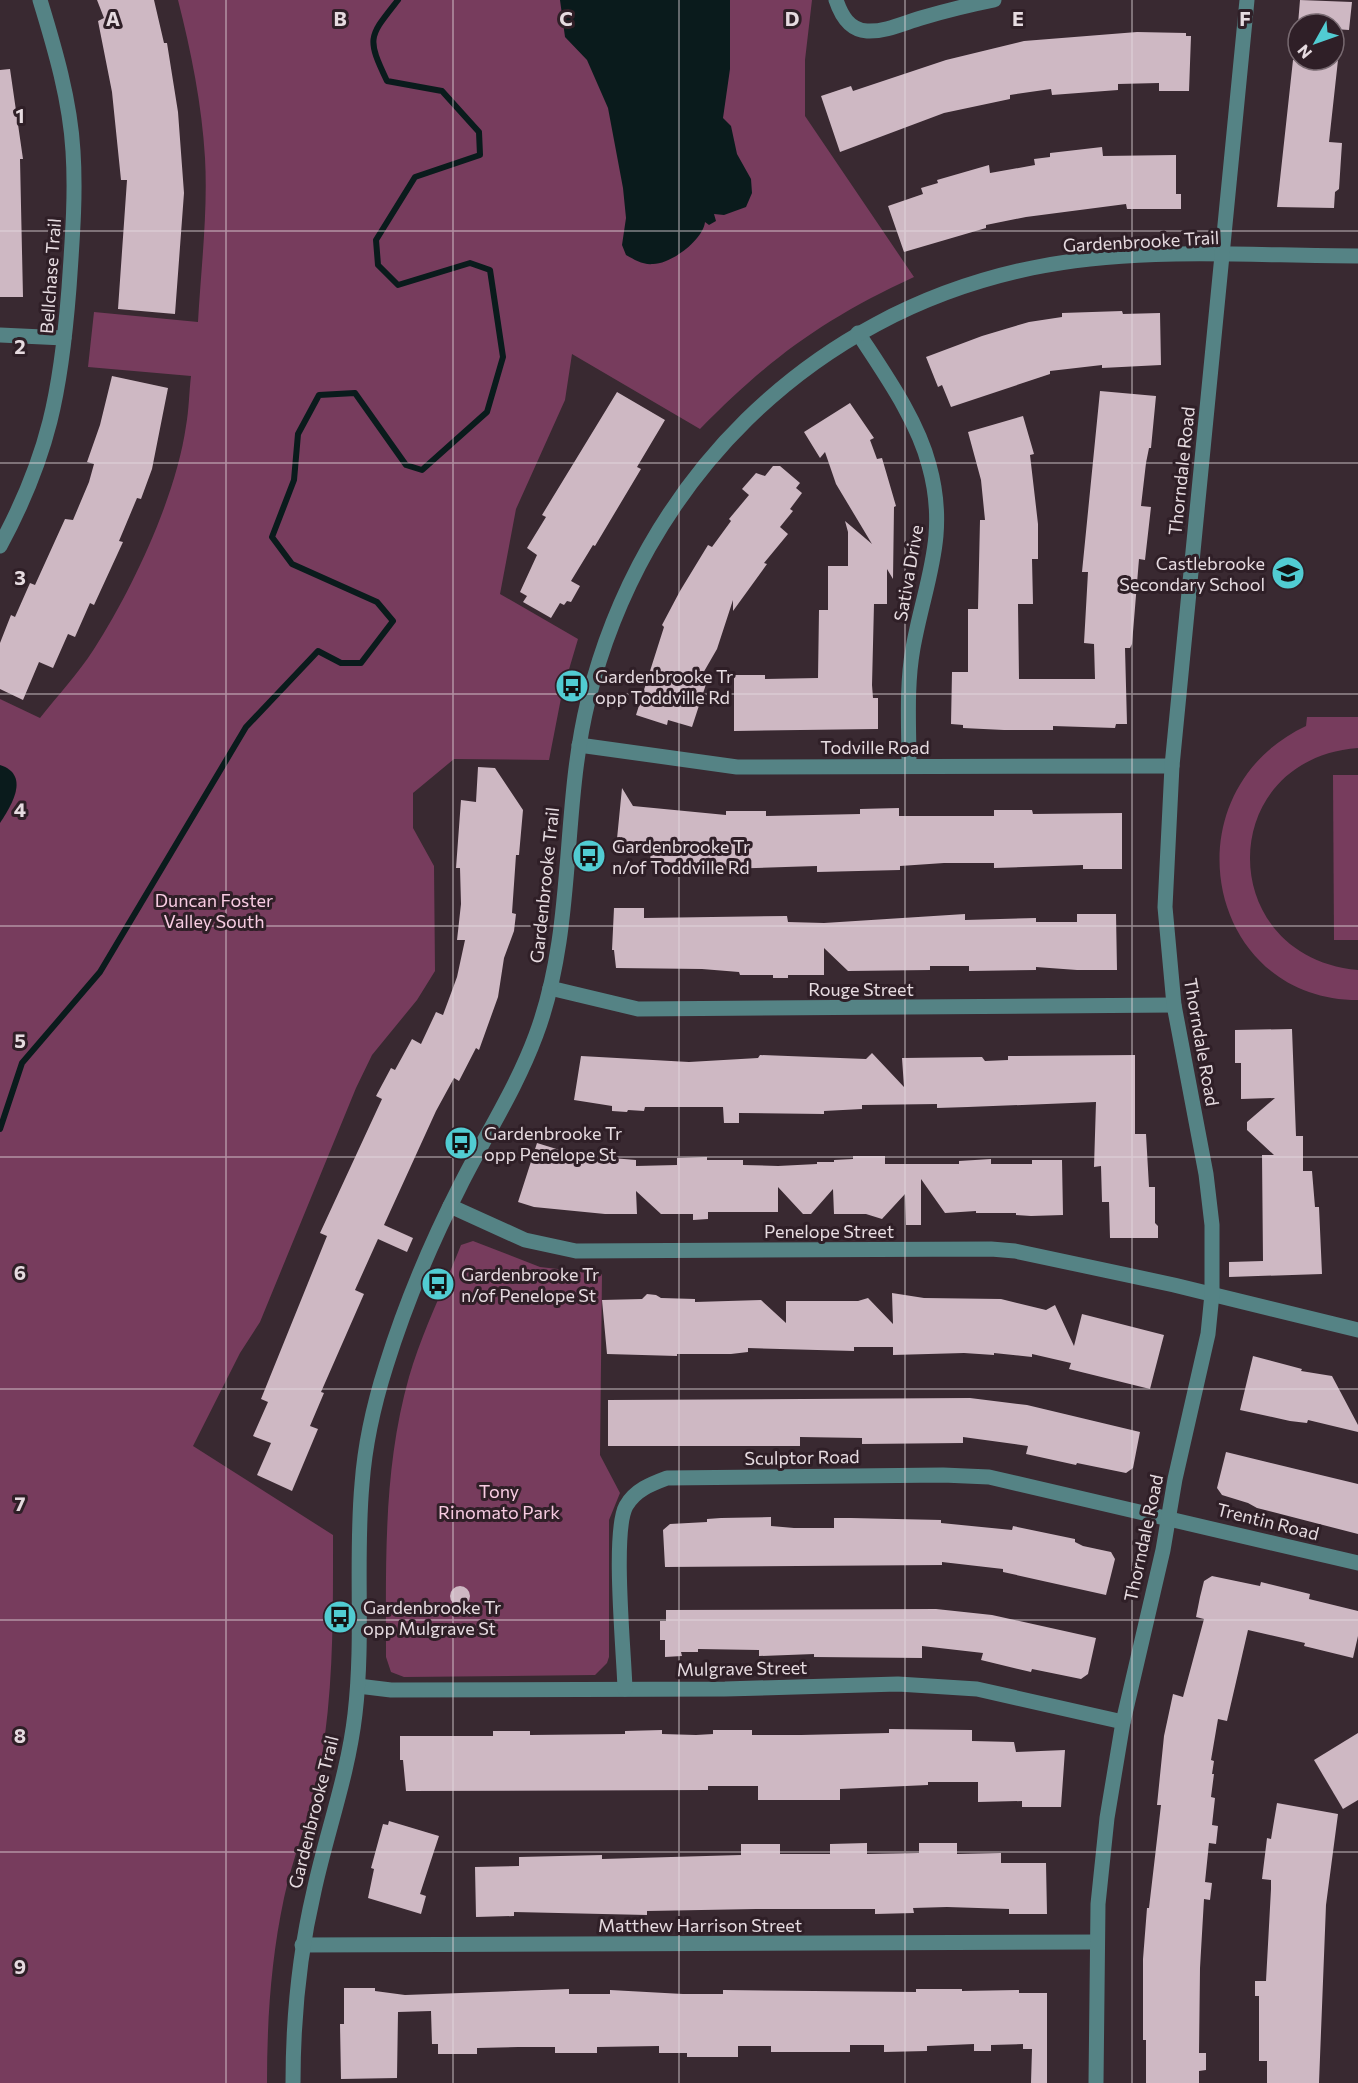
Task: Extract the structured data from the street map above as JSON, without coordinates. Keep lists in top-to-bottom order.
{
  "streets": {
    "street": [
      "Gardenbrooke Trail",
      "Bellchase Trail",
      "Thorndale Road",
      "Sativa Drive",
      "Todville Road",
      "Rouge Street",
      "Penelope Street",
      "Sculptor Road",
      "Trentin Road",
      "Mulgrave Street",
      "Matthew Harrison Street"
    ]
  },
  "crossings": [
    ["Gardenbrooke Trail", "Thorndale Road"],
    ["Gardenbrooke Trail", "Sativa Drive"],
    ["Gardenbrooke Trail", "Todville Road"],
    ["Gardenbrooke Trail", "Rouge Street"],
    ["Gardenbrooke Trail", "Penelope Street"],
    ["Gardenbrooke Trail", "Mulgrave Street"],
    ["Gardenbrooke Trail", "Matthew Harrison Street"],
    ["Thorndale Road", "Todville Road"],
    ["Thorndale Road", "Rouge Street"],
    ["Thorndale Road", "Penelope Street"],
    ["Thorndale Road", "Sculptor Road"],
    ["Thorndale Road", "Trentin Road"],
    ["Thorndale Road", "Mulgrave Street"],
    ["Thorndale Road", "Matthew Harrison Street"],
    ["Sativa Drive", "Todville Road"],
    ["Sculptor Road", "Trentin Road"],
    ["Sculptor Road", "Mulgrave Street"]
  ],
  "parks": ["Duncan Foster Valley South", "Tony Rinomato Park"],
  "places": {
    "school or university": ["Castlebrooke Secondary School"],
    "bus stop": [
      "Gardenbrooke Tr opp Toddville Rd",
      "Gardenbrooke Tr n/of Toddville Rd",
      "Gardenbrooke Tr opp Penelope St",
      "Gardenbrooke Tr n/of Penelope St",
      "Gardenbrooke Tr opp Mulgrave St"
    ]
  },
  "north": "bottom left",
  "grid": {
    "columns": [
      "A",
      "B",
      "C",
      "D",
      "E",
      "F"
    ],
    "rows": [
      "1",
      "2",
      "3",
      "4",
      "5",
      "6",
      "7",
      "8",
      "9"
    ]
  }
}
